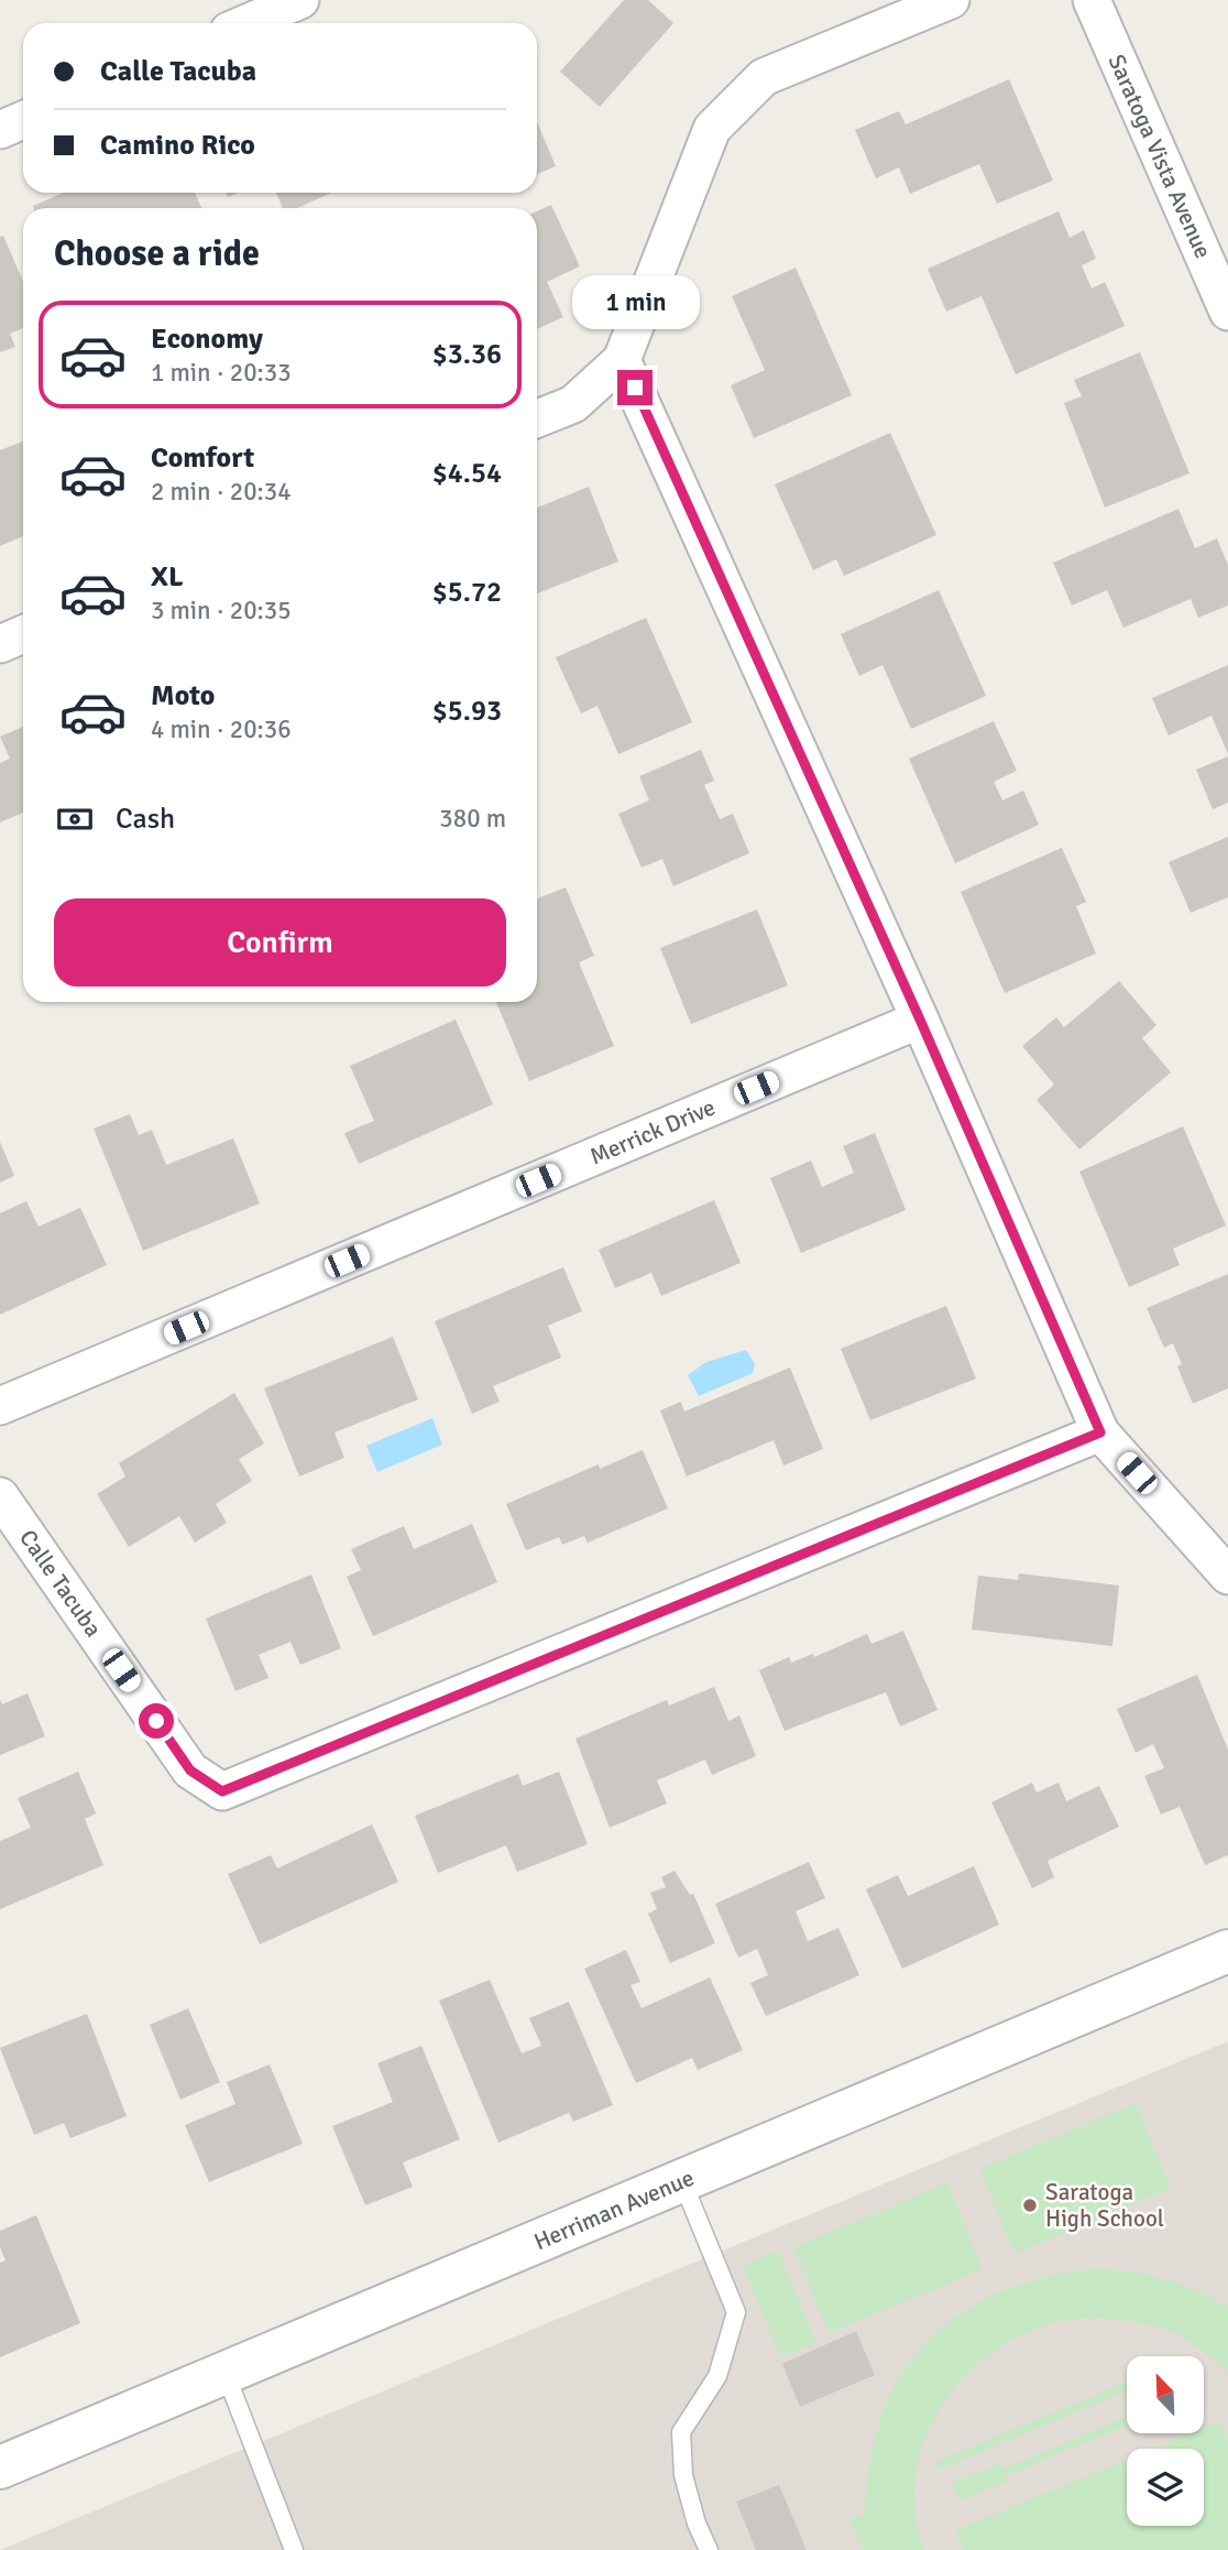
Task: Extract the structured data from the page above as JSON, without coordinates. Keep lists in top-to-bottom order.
{
  "streets": {
    "street": [
      "Saratoga Vista Avenue",
      "Merrick Drive",
      "Calle Tacuba",
      "Herriman Avenue"
    ]
  },
  "places": ["Saratoga High School"],
  "north": "top left",
  "page": {
    "banner": ["Calle Tacuba", "Camino Rico"],
    "heading": "Choose a ride",
    "bubble": "1 min",
    "list": [
      {
        "name": "Economy",
        "note": "1 min · 20:33",
        "value": "$3.36"
      },
      {
        "name": "Comfort",
        "note": "2 min · 20:34",
        "value": "$4.54"
      },
      {
        "name": "XL",
        "note": "3 min · 20:35",
        "value": "$5.72"
      },
      {
        "name": "Moto",
        "note": "4 min · 20:36",
        "value": "$5.93"
      }
    ],
    "pay": ["Cash", "380 m"],
    "buttons": "Confirm"
  }
}
